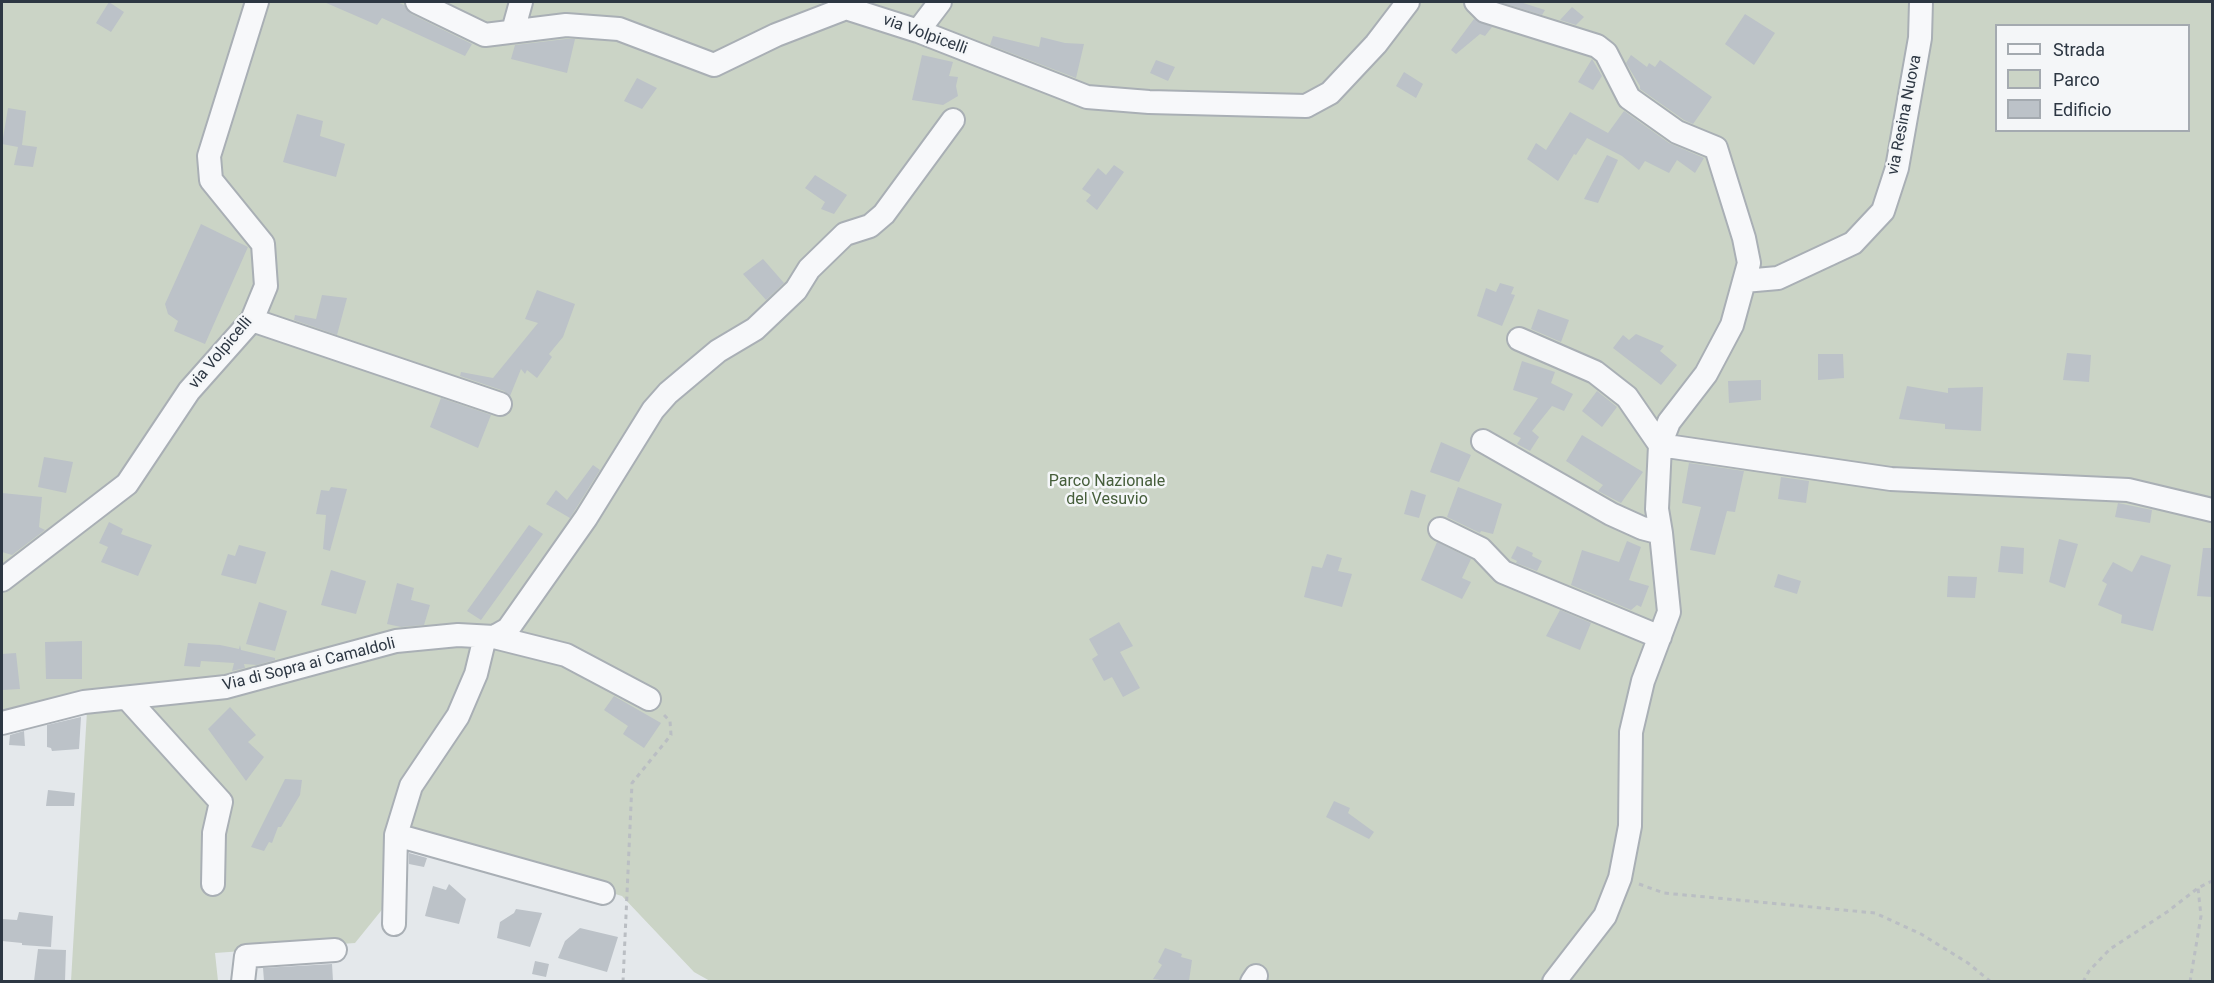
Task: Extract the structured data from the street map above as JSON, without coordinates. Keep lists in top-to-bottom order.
{
  "streets": {
    "street": ["via Volpicelli", "via Resina Nuova", "Via di Sopra ai Camaldoli"]
  },
  "parks": ["Parco Nazionale del Vesuvio"],
  "legend": ["Strada", "Parco", "Edificio"]
}
